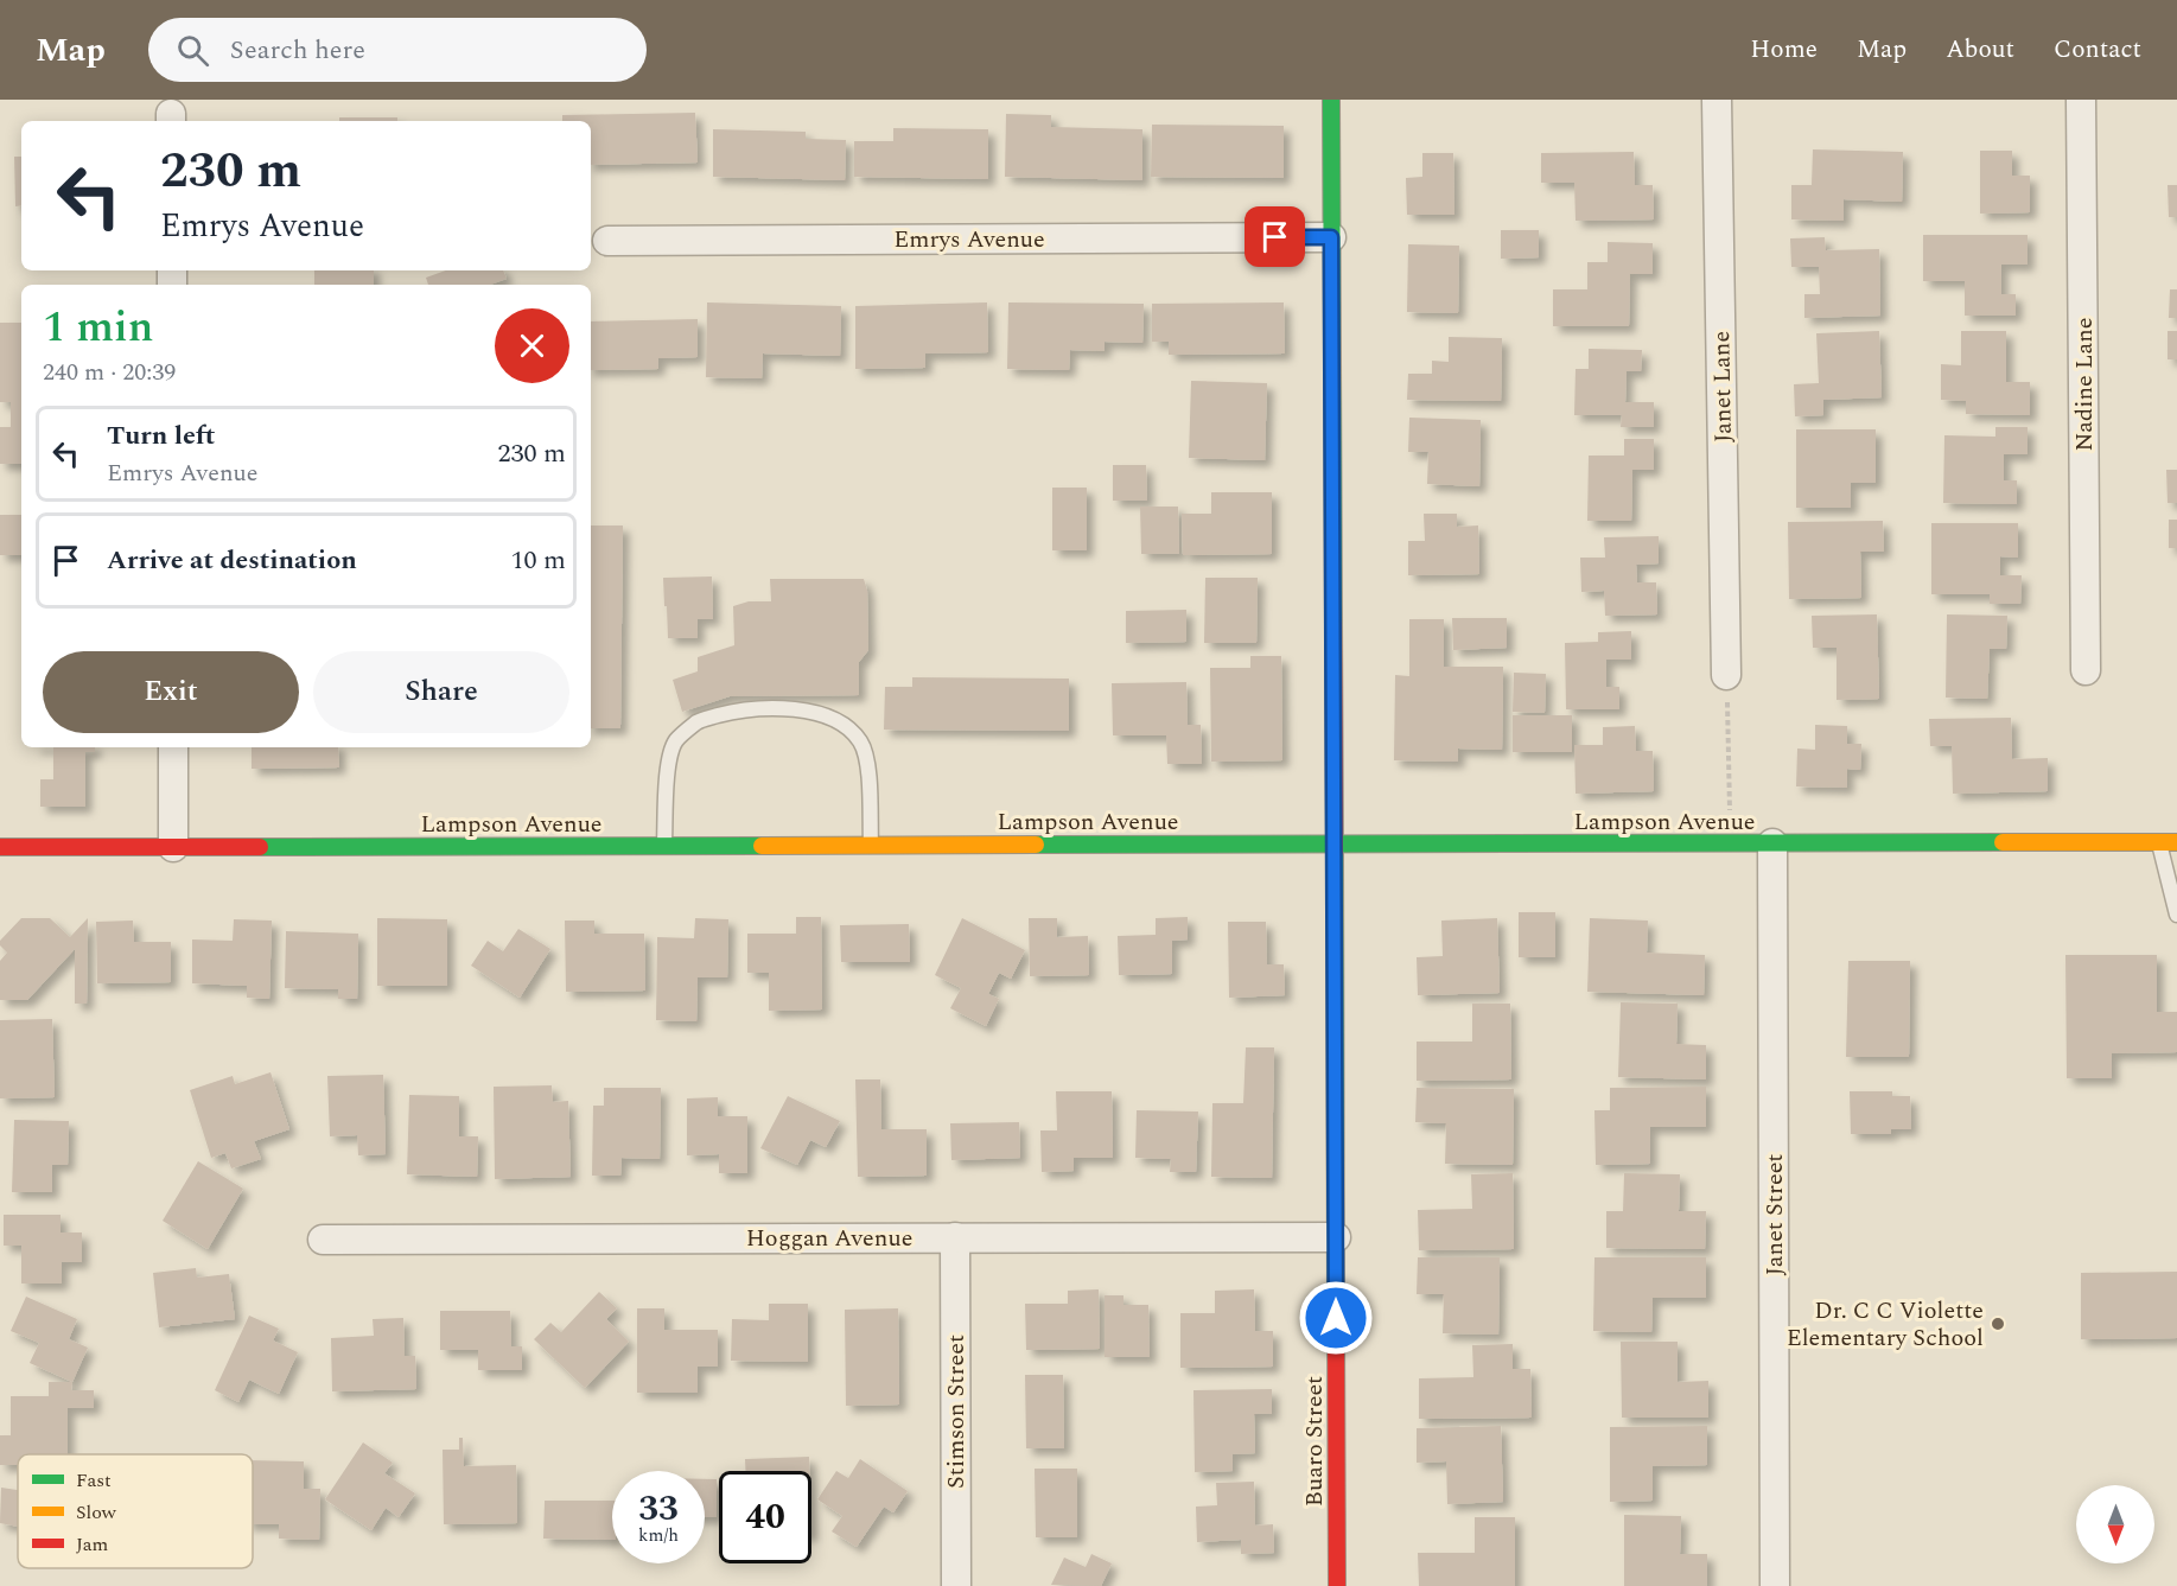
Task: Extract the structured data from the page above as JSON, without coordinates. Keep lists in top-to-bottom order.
{
  "streets": {
    "street": [
      "Emrys Avenue",
      "Nadine Lane",
      "Janet Lane",
      "Lampson Avenue",
      "Janet Street",
      "Hoggan Avenue",
      "Stimson Street",
      "Buaro Street"
    ]
  },
  "crossings": [
    ["Emrys Avenue", "Buaro Street"],
    ["Lampson Avenue", "Janet Street"],
    ["Lampson Avenue", "Buaro Street"],
    ["Hoggan Avenue", "Stimson Street"],
    ["Hoggan Avenue", "Buaro Street"]
  ],
  "places": ["Dr. C C Violette Elementary School"],
  "legend": ["Fast", "Slow", "Jam"],
  "north": "bottom",
  "page": {
    "header": "Map",
    "search": "Search here",
    "nav": [
      "Home",
      "Map",
      "About",
      "Contact"
    ],
    "turn": ["230 m", "Emrys Avenue"],
    "heading": ["1 min", "240 m · 20:39"],
    "list": [
      {
        "name": "Turn left",
        "note": "Emrys Avenue",
        "value": "230 m"
      },
      {
        "name": "Arrive at destination",
        "value": "10 m"
      }
    ],
    "buttons": ["Exit", "Share"],
    "speed": "33 km/h",
    "limit": "40"
  }
}
